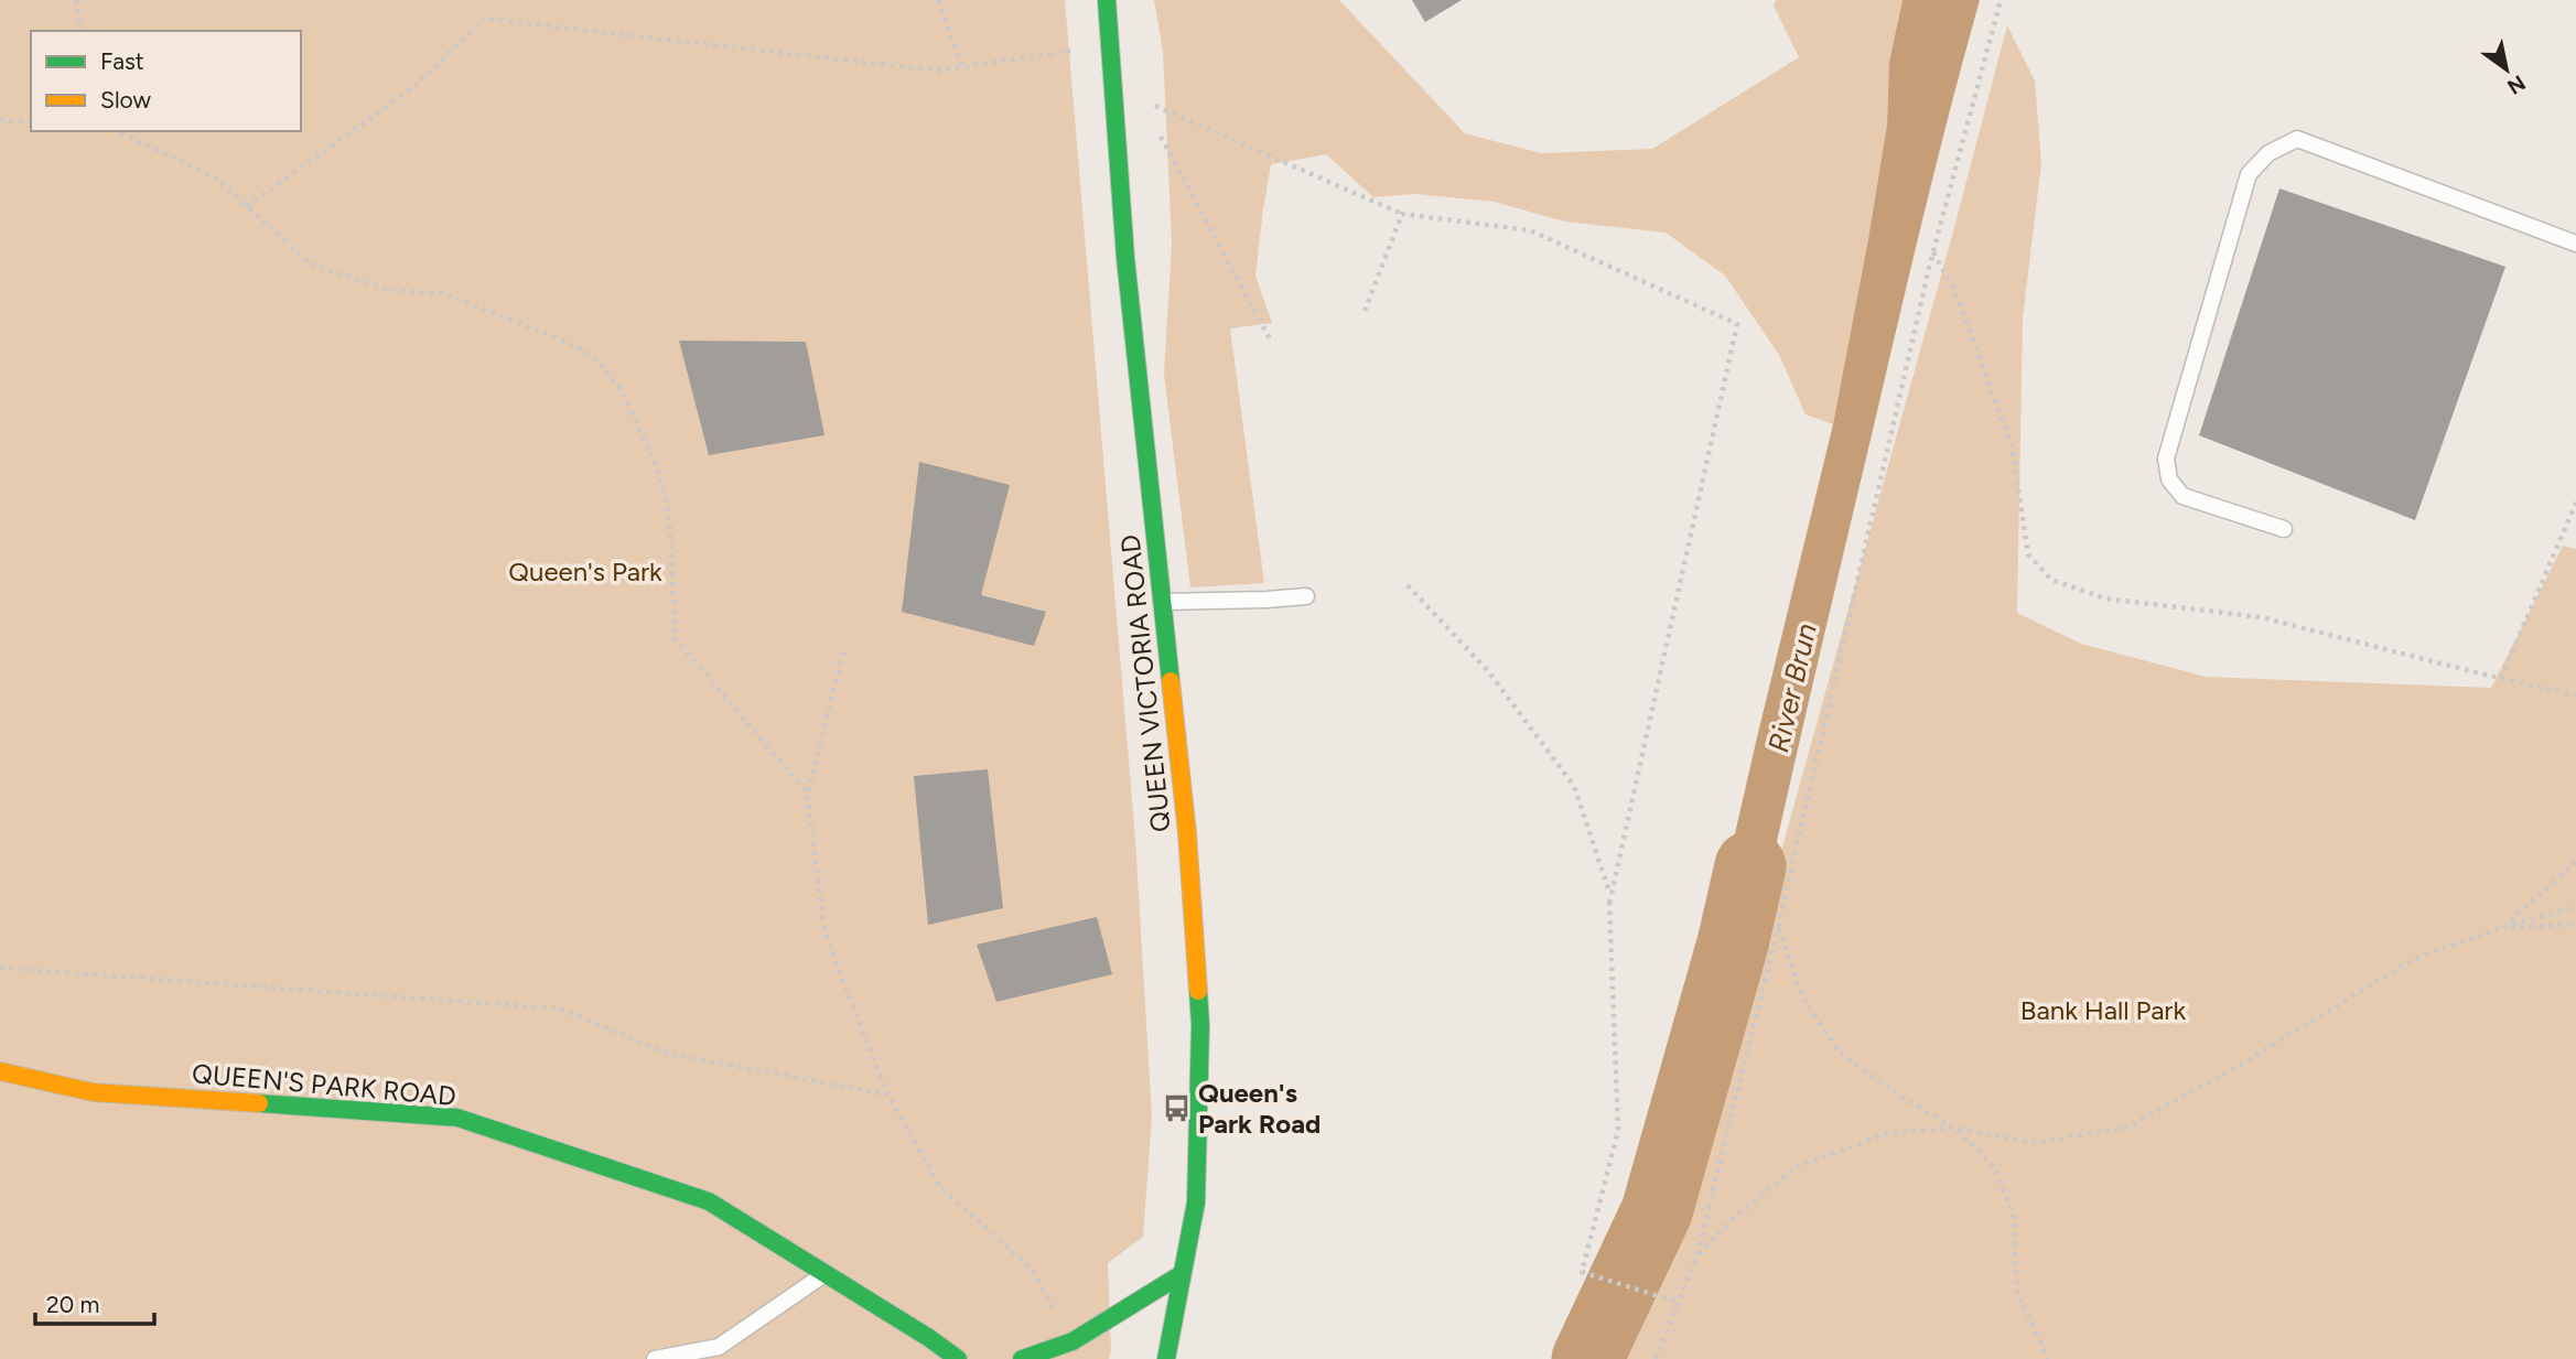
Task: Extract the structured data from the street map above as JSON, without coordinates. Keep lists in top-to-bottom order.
{
  "streets": {
    "main road": ["QUEEN VICTORIA ROAD", "QUEEN'S PARK ROAD"]
  },
  "water": ["River Brun"],
  "parks": ["Queen's Park", "Bank Hall Park"],
  "places": {
    "bus stop": ["Queen's Park Road"]
  },
  "legend": ["Fast", "Slow"],
  "scale_bar": "20 m",
  "north": "bottom right"
}
